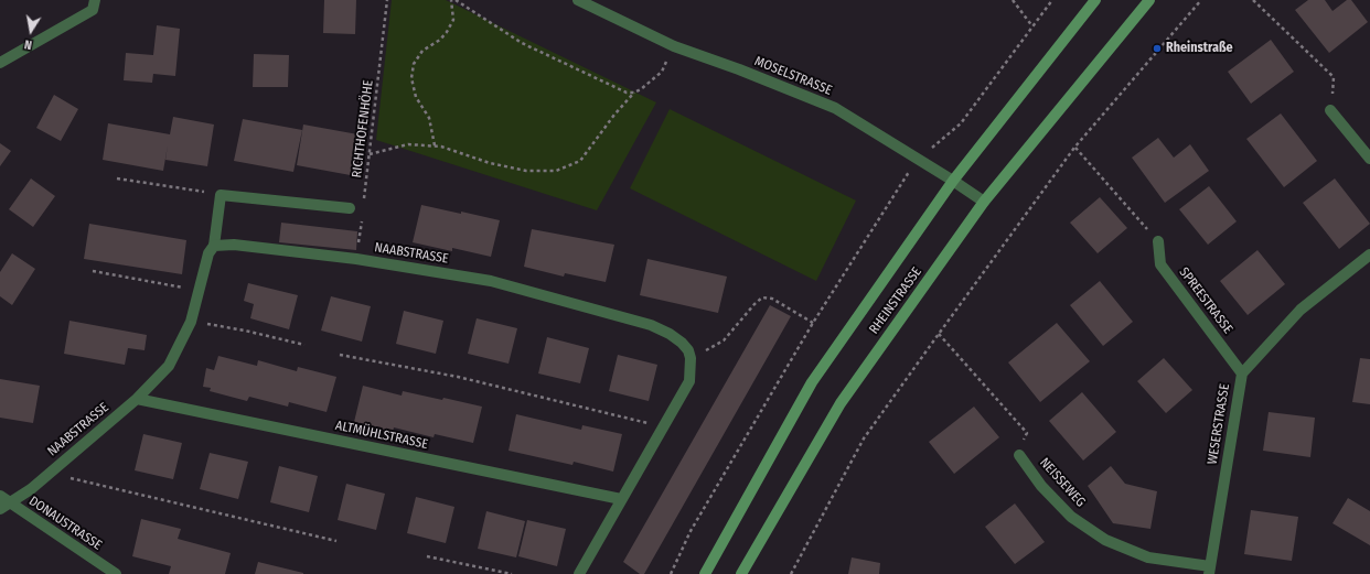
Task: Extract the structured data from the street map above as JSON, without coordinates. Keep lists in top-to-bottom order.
{
  "streets": {
    "street": [
      "MOSELSTRASSE",
      "NAABSTRASSE",
      "RHEINSTRASSE",
      "SPREESTRASSE",
      "WESERSTRASSE",
      "ALTMÜHLSTRASSE",
      "NEISSEWEG",
      "DONAUSTRASSE"
    ],
    "path": ["RICHTHOFENHÖHE"]
  },
  "crossings": [
    ["MOSELSTRASSE", "RHEINSTRASSE"],
    ["NAABSTRASSE", "ALTMÜHLSTRASSE"],
    ["NAABSTRASSE", "DONAUSTRASSE"],
    ["SPREESTRASSE", "WESERSTRASSE"],
    ["WESERSTRASSE", "NEISSEWEG"]
  ],
  "places": ["Rheinstraße"],
  "north": "bottom"
}
